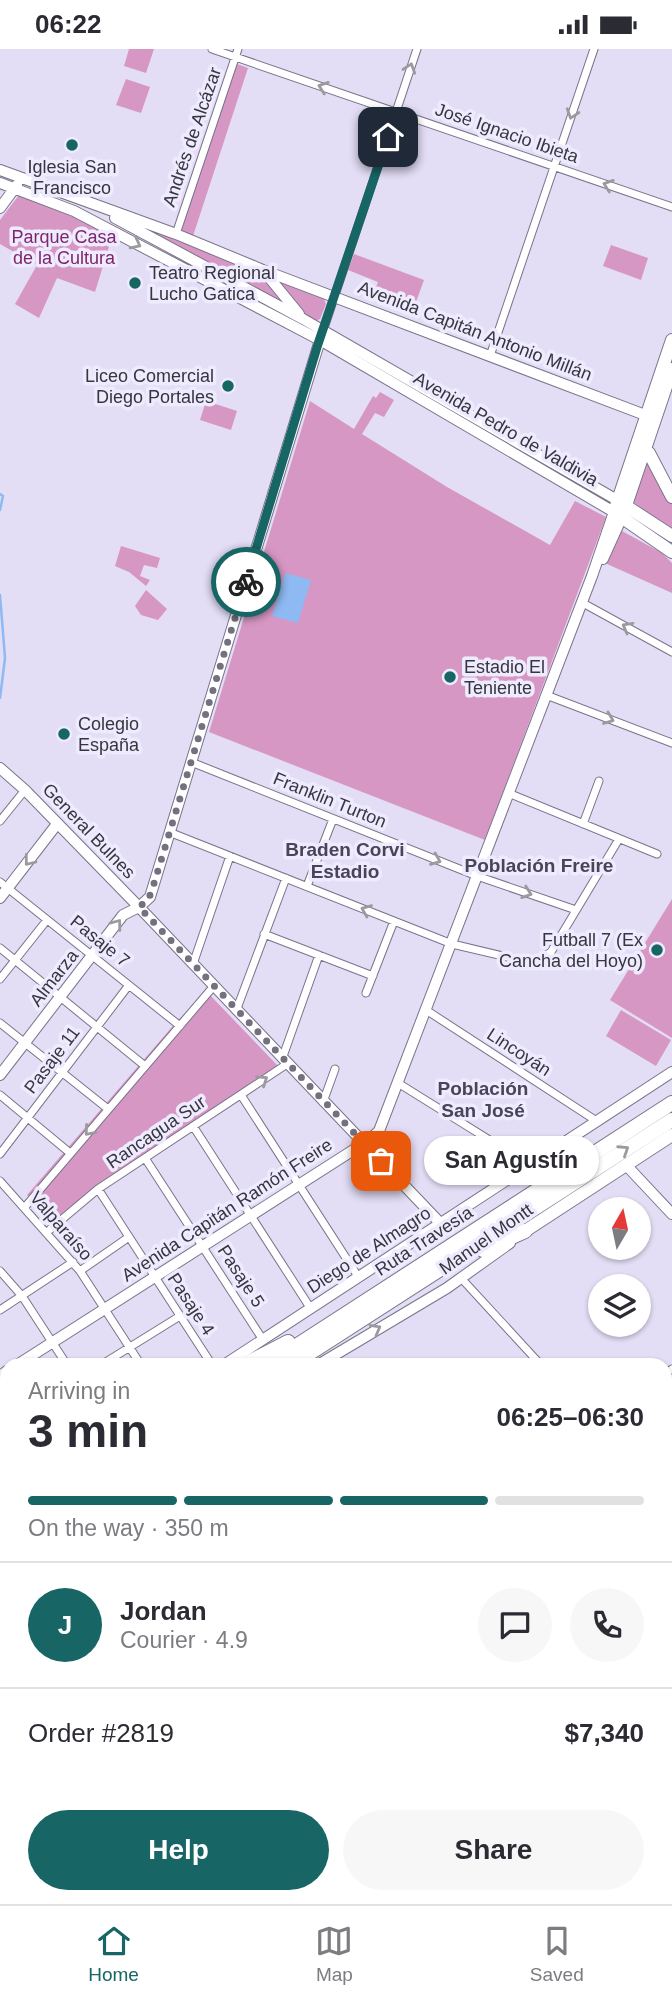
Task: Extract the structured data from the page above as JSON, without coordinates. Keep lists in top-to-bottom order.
{
  "streets": {
    "highway": ["Ruta Travesía"],
    "main road": [
      "Avenida Capitán Antonio Millán",
      "Avenida Pedro de Valdivia",
      "General Bulnes",
      "Almarza",
      "Avenida Capitán Ramón Freire",
      "Manuel Montt",
      "Diego de Almagro"
    ],
    "street": [
      "José Ignacio Ibieta",
      "Andrés de Alcázar",
      "Franklin Turton",
      "Pasaje 7",
      "Lincoyán",
      "Pasaje 11",
      "Rancagua Sur",
      "Valparaíso",
      "Pasaje 5",
      "Pasaje 4"
    ]
  },
  "crossings": [
    ["José Ignacio Ibieta", "Andrés de Alcázar"],
    ["Andrés de Alcázar", "Avenida Capitán Antonio Millán"],
    ["Avenida Capitán Antonio Millán", "Avenida Pedro de Valdivia"],
    ["Avenida Capitán Antonio Millán", "Avenida Capitán Ramón Freire"],
    ["Avenida Pedro de Valdivia", "Avenida Capitán Ramón Freire"],
    ["Franklin Turton", "Avenida Capitán Ramón Freire"],
    ["General Bulnes", "Almarza"],
    ["General Bulnes", "Rancagua Sur"],
    ["General Bulnes", "Avenida Capitán Ramón Freire"],
    ["General Bulnes", "Diego de Almagro"],
    ["Pasaje 7", "Almarza"],
    ["Pasaje 7", "Pasaje 11"],
    ["Pasaje 7", "Rancagua Sur"],
    ["Lincoyán", "Avenida Capitán Ramón Freire"],
    ["Lincoyán", "Diego de Almagro"],
    ["Rancagua Sur", "Valparaíso"],
    ["Rancagua Sur", "Pasaje 5"],
    ["Rancagua Sur", "Pasaje 4"],
    ["Avenida Capitán Ramón Freire", "Valparaíso"],
    ["Avenida Capitán Ramón Freire", "Pasaje 5"],
    ["Avenida Capitán Ramón Freire", "Pasaje 4"],
    ["Diego de Almagro", "Pasaje 5"]
  ],
  "one_way": ["José Ignacio Ibieta", "Franklin Turton", "Manuel Montt"],
  "districts": ["Braden Corvi Estadio", "Población Freire", "Población San José"],
  "parks": ["Parque Casa de la Cultura"],
  "places": [
    "Iglesia San Francisco",
    "Teatro Regional Lucho Gatica",
    "Liceo Comercial Diego Portales",
    "Estadio El Teniente",
    "Colegio España",
    "Futball 7 (Ex Cancha del Hoyo)",
    "San Agustín"
  ],
  "north": "top",
  "page": {
    "status": "06:22",
    "bubble": "San Agustín",
    "heading": ["3 min", "Arriving in", "06:25–06:30"],
    "panel": [
      "Jordan",
      "Courier · 4.9",
      "Order #2819",
      "$7,340"
    ],
    "bar": "On the way · 350 m",
    "round": "J",
    "buttons": ["Help", "Share"],
    "tabs": ["Home", "Map", "Saved"]
  }
}
